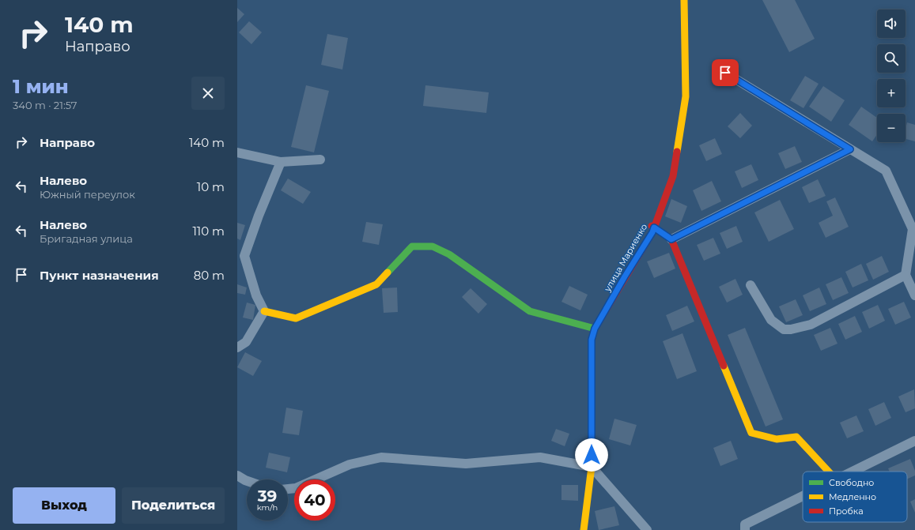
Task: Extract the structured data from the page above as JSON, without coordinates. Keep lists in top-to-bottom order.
{
  "streets": {
    "street": ["улица Мариенко"]
  },
  "legend": ["Свободно", "Медленно", "Пробка"],
  "page": {
    "turn": ["140 m", "Направо"],
    "map_buttons": ["+", "−"],
    "heading": ["1 мин", "340 m · 21:57"],
    "list": [
      {
        "name": "Направо",
        "value": "140 m"
      },
      {
        "name": "Налево",
        "note": "Южный переулок",
        "value": "10 m"
      },
      {
        "name": "Налево",
        "note": "Бригадная улица",
        "value": "110 m"
      },
      {
        "name": "Пункт назначения",
        "value": "80 m"
      }
    ],
    "speed": "39 km/h",
    "limit": "40",
    "buttons": ["Выход", "Поделиться"]
  }
}
